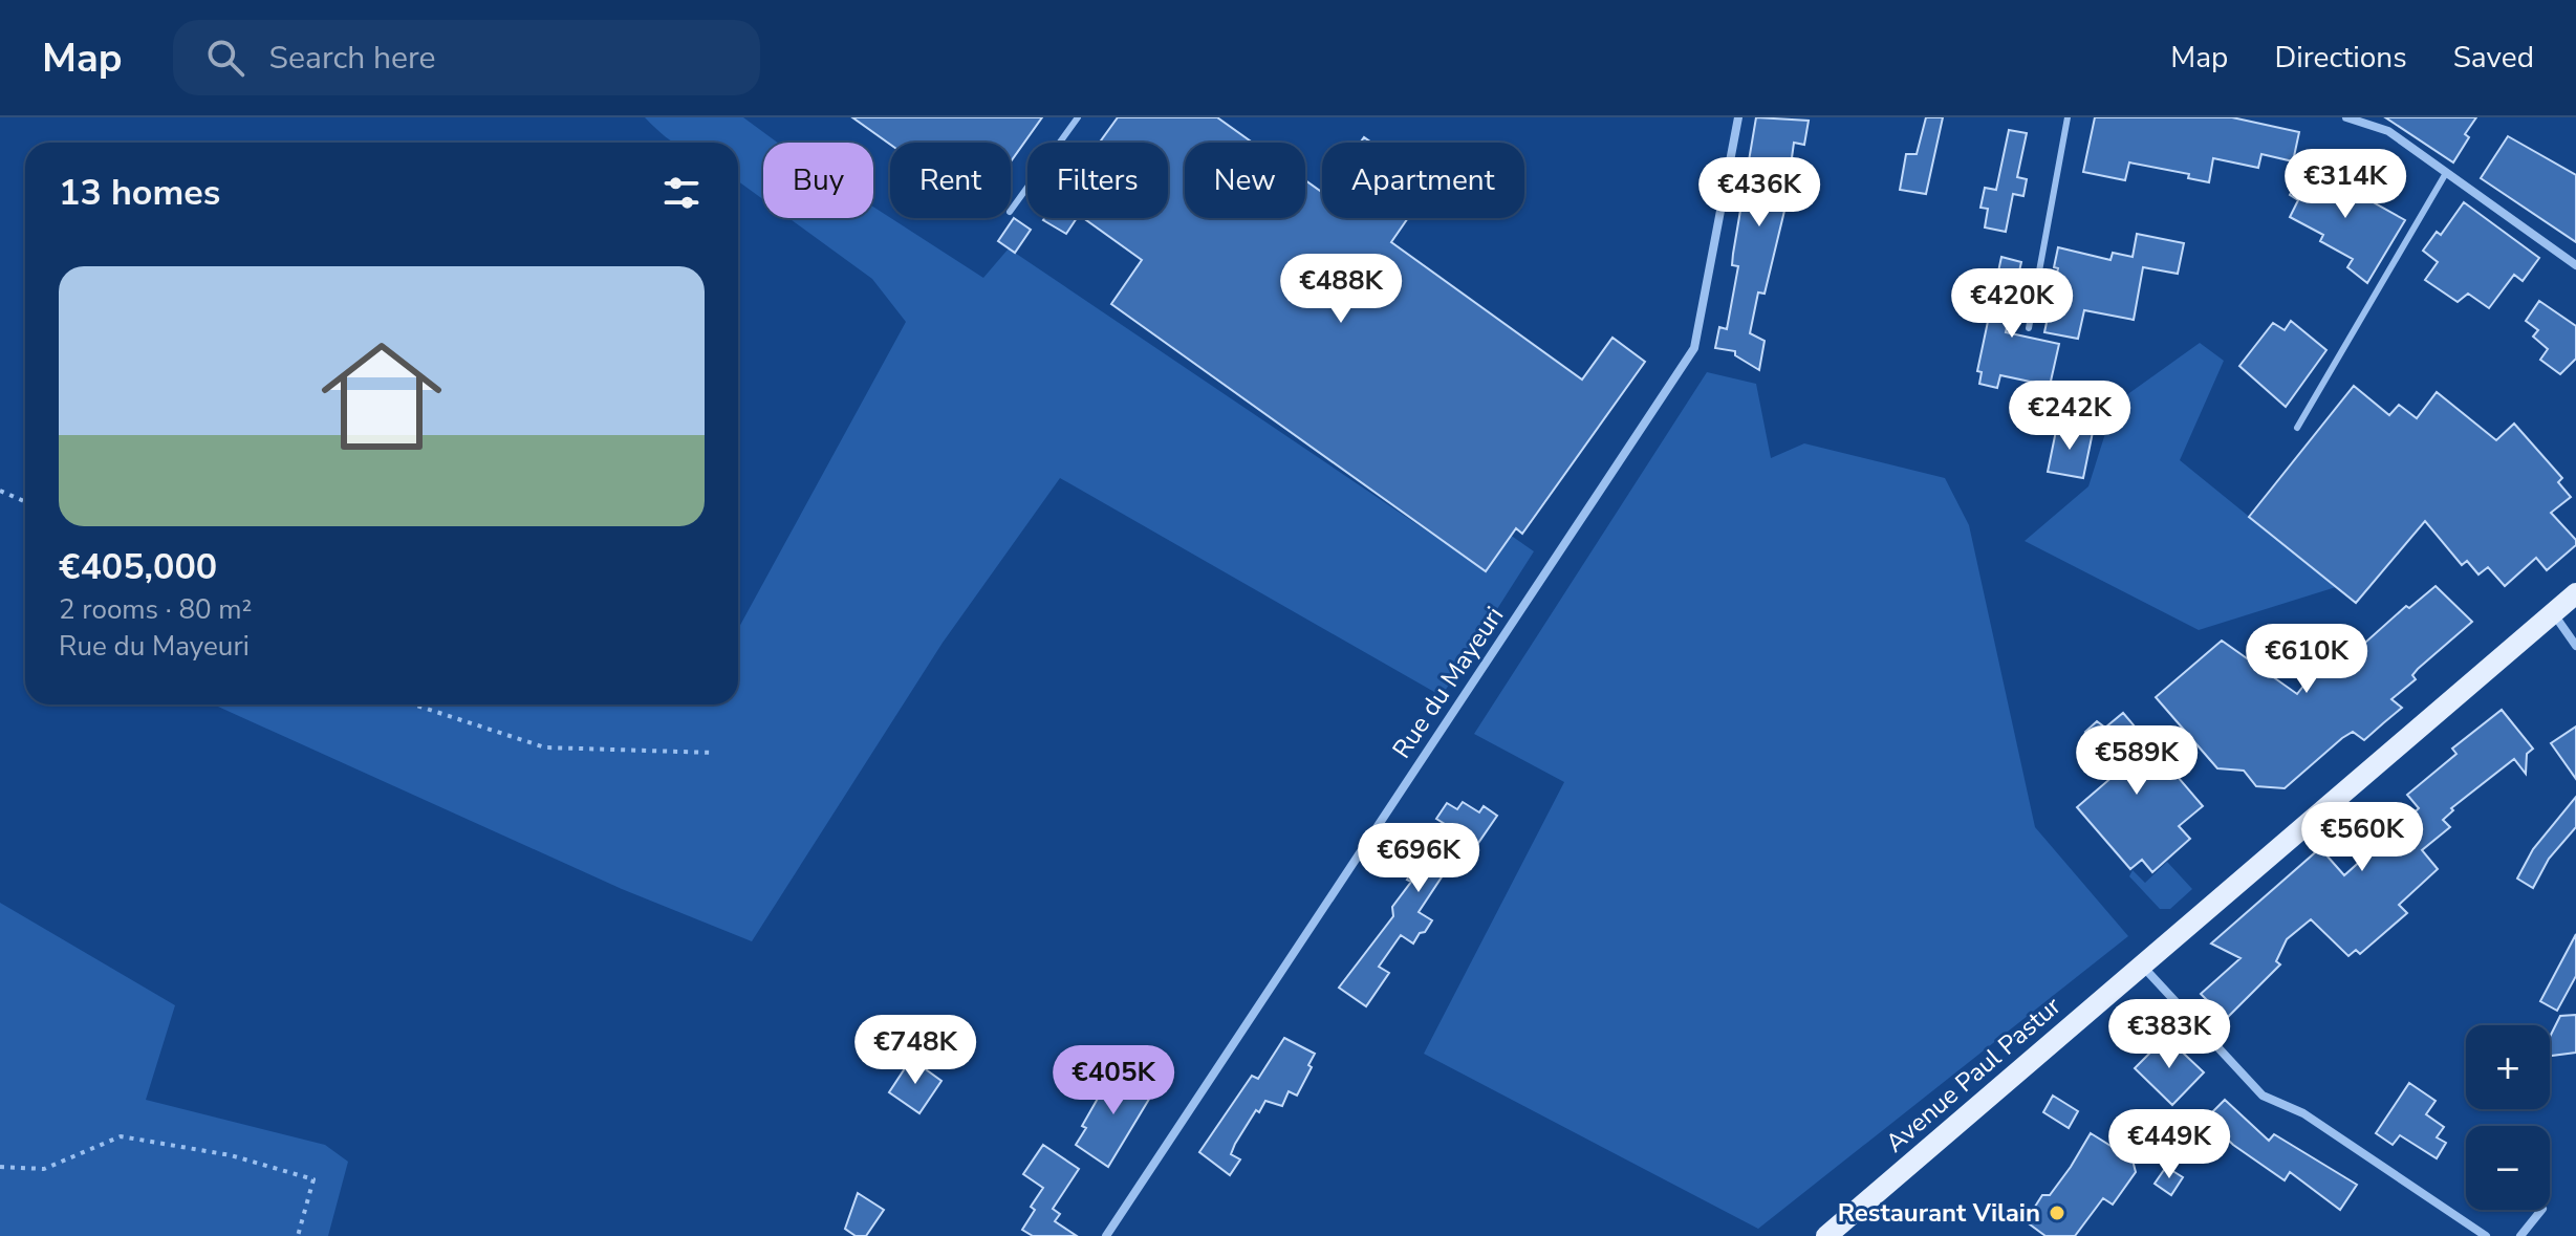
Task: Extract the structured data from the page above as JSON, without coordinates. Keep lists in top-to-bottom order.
{
  "streets": {
    "main road": ["Avenue Paul Pastur"],
    "street": ["Rue du Mayeuri"]
  },
  "places": ["Restaurant Vilain"],
  "page": {
    "header": "Map",
    "search": "Search here",
    "nav": ["Map", "Directions", "Saved"],
    "chip": [
      "Buy",
      "Rent",
      "Filters",
      "New",
      "Apartment"
    ],
    "heading": "13 homes",
    "price": [
      "€314K",
      "€436K",
      "€488K",
      "€420K",
      "€242K",
      "€610K",
      "€589K",
      "€560K",
      "€696K",
      "€383K",
      "€748K",
      "€405K",
      "€449K"
    ],
    "list": [
      {
        "name": "€405,000",
        "note": "2 rooms · 80 m² · Rue du Mayeuri"
      }
    ],
    "map_buttons": ["+", "−"]
  }
}
